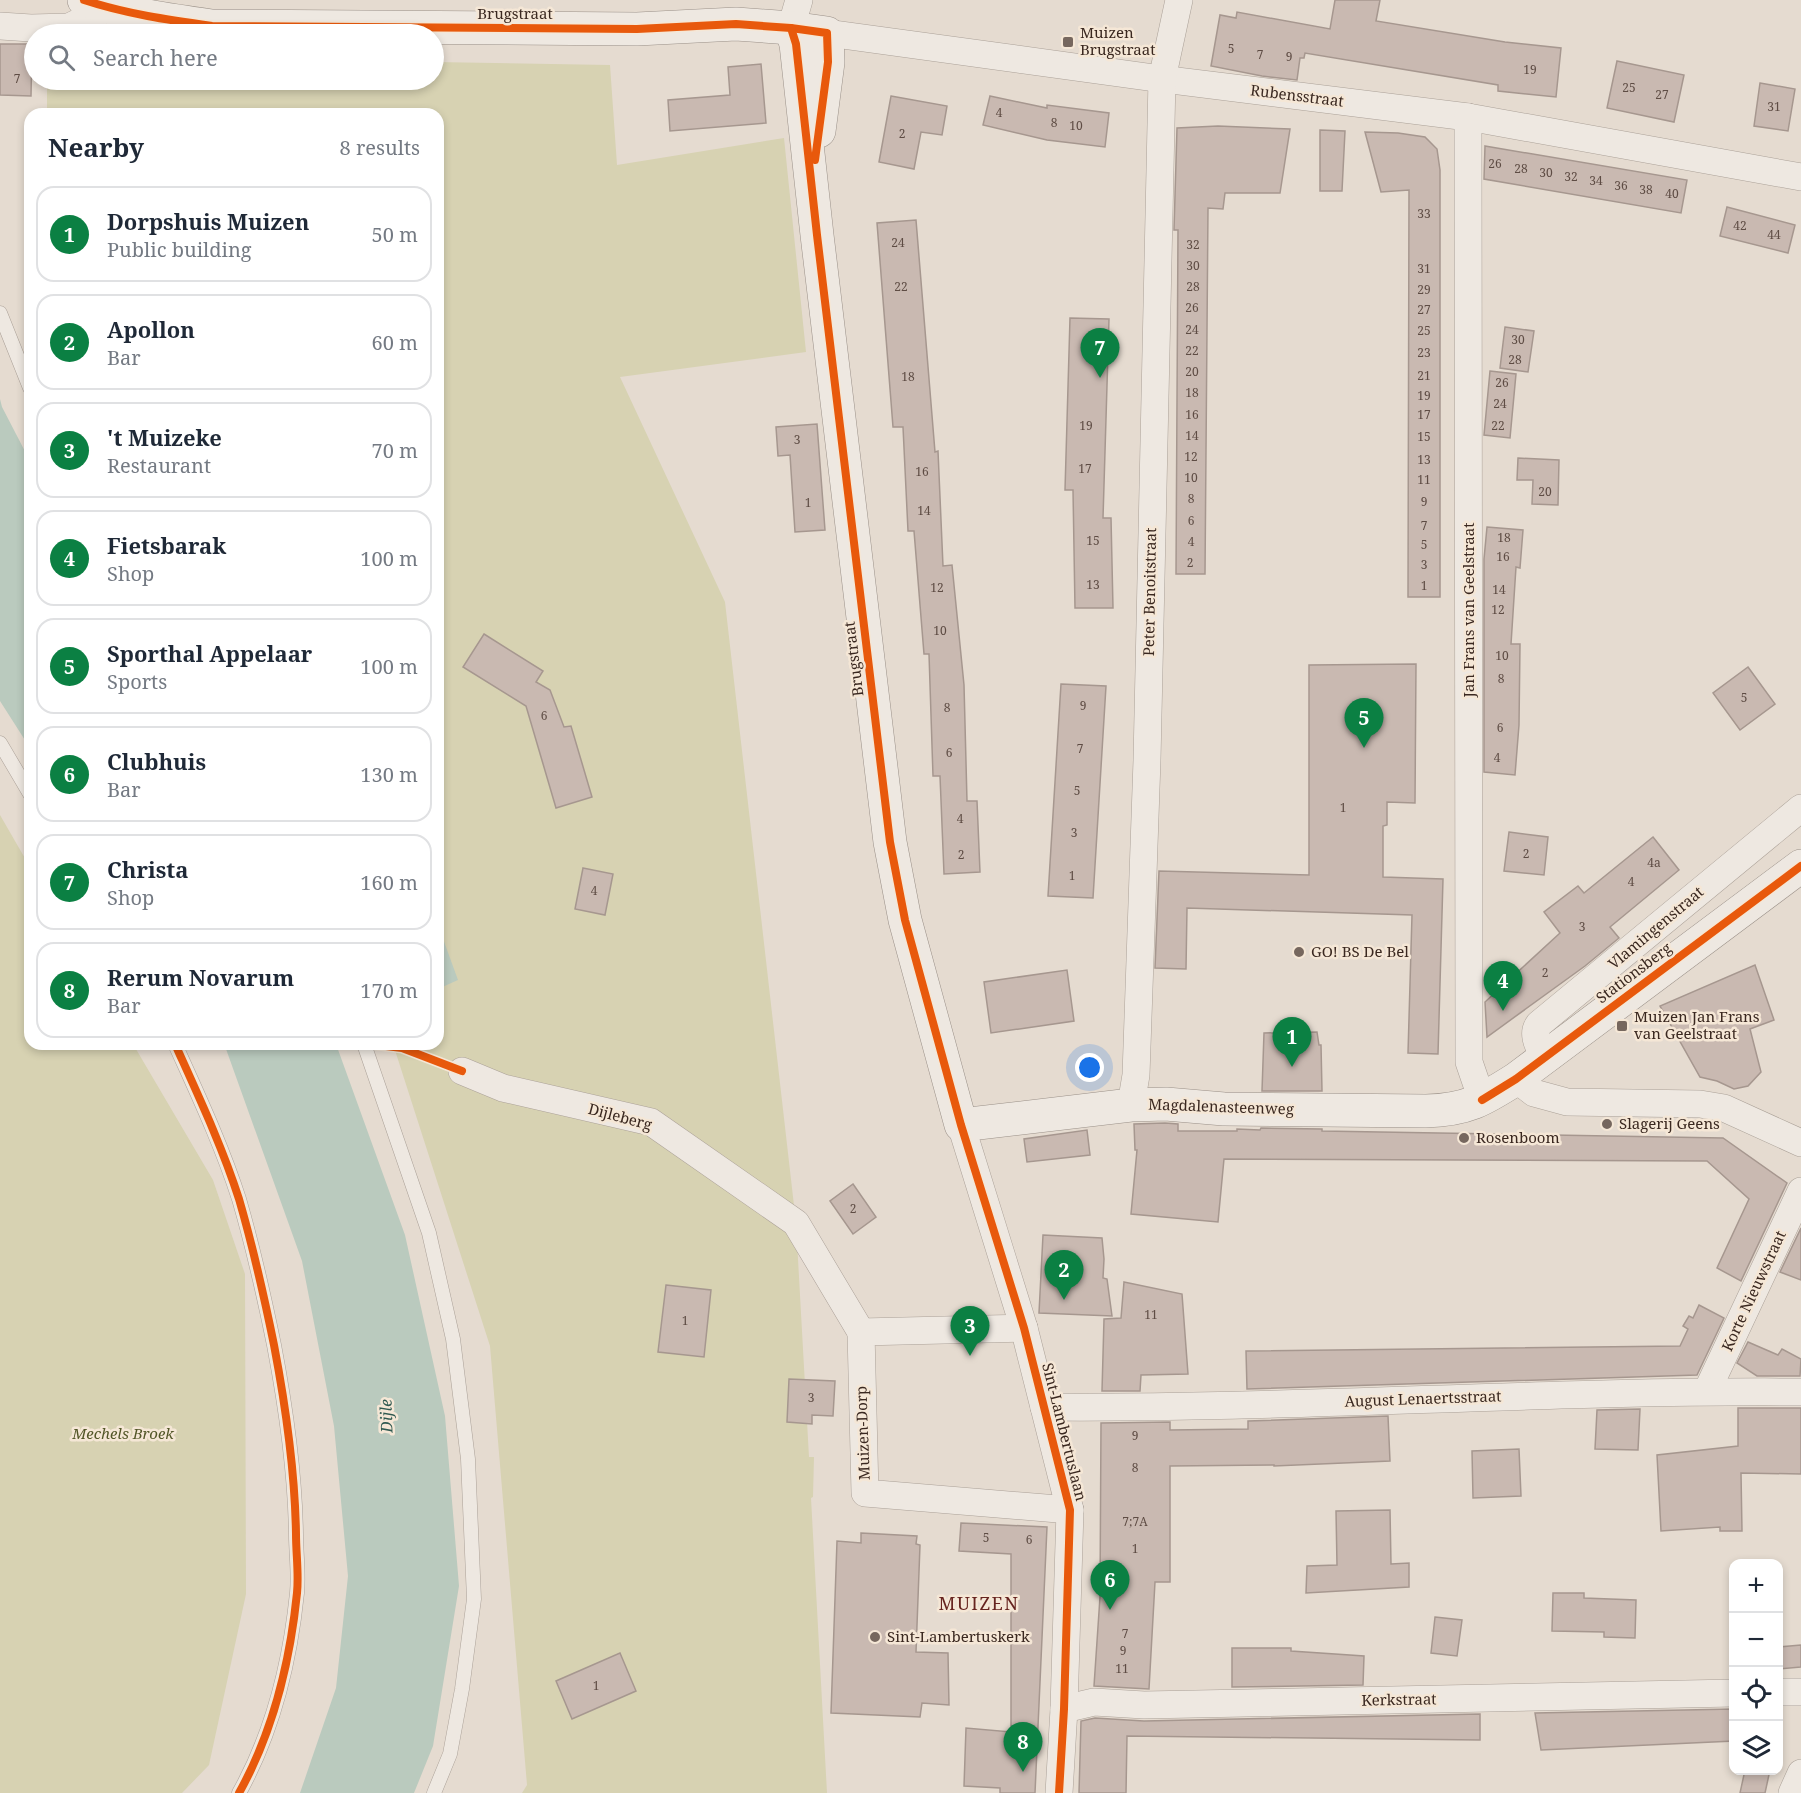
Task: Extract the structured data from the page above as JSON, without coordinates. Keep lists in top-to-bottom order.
{
  "streets": {
    "street": [
      "Brugstraat",
      "Rubensstraat",
      "Peter Benoitstraat",
      "Jan Frans van Geelstraat",
      "Vlamingenstraat",
      "Stationsberg",
      "Magdalenasteenweg",
      "Dijleberg",
      "Korte Nieuwstraat",
      "August Lenaertsstraat",
      "Sint-Lambertuslaan",
      "Muizen-Dorp",
      "Kerkstraat"
    ]
  },
  "crossings": [
    ["Brugstraat", "Rubensstraat"],
    ["Brugstraat", "Magdalenasteenweg"],
    ["Brugstraat", "Sint-Lambertuslaan"],
    ["Rubensstraat", "Peter Benoitstraat"],
    ["Rubensstraat", "Jan Frans van Geelstraat"],
    ["Peter Benoitstraat", "Magdalenasteenweg"],
    ["Jan Frans van Geelstraat", "Stationsberg"],
    ["Jan Frans van Geelstraat", "Magdalenasteenweg"],
    ["Vlamingenstraat", "Stationsberg"],
    ["Stationsberg", "Magdalenasteenweg"],
    ["Magdalenasteenweg", "Sint-Lambertuslaan"],
    ["Dijleberg", "Muizen-Dorp"],
    ["Korte Nieuwstraat", "August Lenaertsstraat"],
    ["August Lenaertsstraat", "Sint-Lambertuslaan"],
    ["Sint-Lambertuslaan", "Muizen-Dorp"],
    ["Sint-Lambertuslaan", "Kerkstraat"]
  ],
  "districts": ["MUIZEN"],
  "water": ["Dijle"],
  "parks": ["Mechels Broek"],
  "places": {
    "transit": ["Muizen Brugstraat", "Muizen Jan Frans van Geelstraat"],
    "other": [
      "GO! BS De Bel",
      "Slagerij Geens",
      "Rosenboom",
      "Sint-Lambertuskerk"
    ]
  },
  "house_numbers": [
    "5",
    "7",
    "9",
    "19",
    "7",
    "25",
    "27",
    "31",
    "4",
    "8",
    "10",
    "2",
    "26",
    "28",
    "30",
    "32",
    "34",
    "36",
    "38",
    "40",
    "33",
    "42",
    "44",
    "24",
    "32",
    "30",
    "31",
    "22",
    "28",
    "29",
    "26",
    "27",
    "24",
    "25",
    "30",
    "22",
    "23",
    "28",
    "20",
    "21",
    "18",
    "26",
    "18",
    "19",
    "24",
    "16",
    "17",
    "19",
    "22",
    "14",
    "15",
    "3",
    "12",
    "13",
    "17",
    "16",
    "10",
    "11",
    "20",
    "8",
    "9",
    "1",
    "14",
    "6",
    "7",
    "18",
    "15",
    "4",
    "5",
    "16",
    "2",
    "3",
    "13",
    "1",
    "12",
    "14",
    "12",
    "10",
    "10",
    "8",
    "5",
    "9",
    "8",
    "6",
    "6",
    "7",
    "6",
    "4",
    "5",
    "1",
    "4",
    "3",
    "2",
    "2",
    "4a",
    "1",
    "4",
    "4",
    "3",
    "2",
    "2",
    "11",
    "1",
    "3",
    "9",
    "8",
    "7;7A",
    "5",
    "6",
    "1",
    "7",
    "9",
    "11",
    "1"
  ],
  "page": {
    "search": "Search here",
    "heading": ["Nearby", "8 results"],
    "list": [
      {
        "mark": "1",
        "name": "Dorpshuis Muizen",
        "note": "Public building",
        "value": "50 m"
      },
      {
        "mark": "2",
        "name": "Apollon",
        "note": "Bar",
        "value": "60 m"
      },
      {
        "mark": "3",
        "name": "'t Muizeke",
        "note": "Restaurant",
        "value": "70 m"
      },
      {
        "mark": "4",
        "name": "Fietsbarak",
        "note": "Shop",
        "value": "100 m"
      },
      {
        "mark": "5",
        "name": "Sporthal Appelaar",
        "note": "Sports",
        "value": "100 m"
      },
      {
        "mark": "6",
        "name": "Clubhuis",
        "note": "Bar",
        "value": "130 m"
      },
      {
        "mark": "7",
        "name": "Christa",
        "note": "Shop",
        "value": "160 m"
      },
      {
        "mark": "8",
        "name": "Rerum Novarum",
        "note": "Bar",
        "value": "170 m"
      }
    ],
    "pins": [
      "7",
      "5",
      "4",
      "1",
      "2",
      "3",
      "6",
      "8"
    ],
    "map_buttons": ["+", "−"]
  }
}
